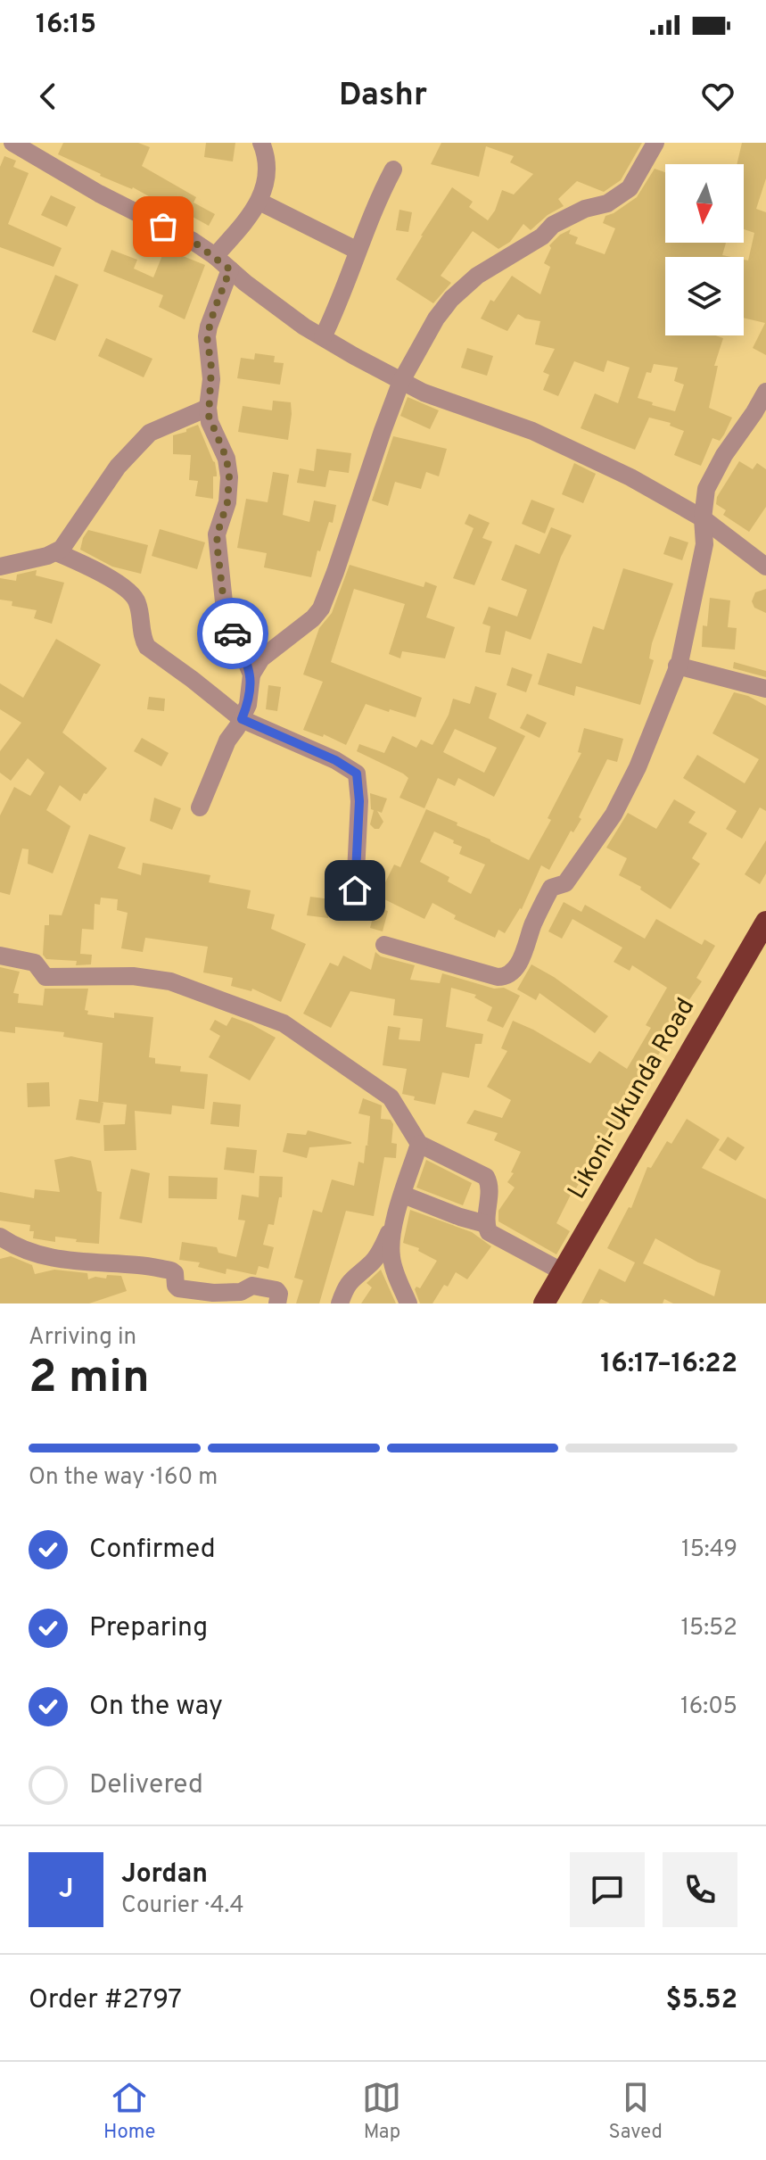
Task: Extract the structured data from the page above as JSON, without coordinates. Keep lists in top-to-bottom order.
{
  "streets": {
    "highway": ["Likoni-Ukunda Road"]
  },
  "north": "bottom",
  "page": {
    "status": "16:15",
    "header": "Dashr",
    "heading": ["2 min", "Arriving in", "16:17–16:22"],
    "panel": [
      "Jordan",
      "Courier · 4.4",
      "Order #2797",
      "$5.52"
    ],
    "bar": "On the way · 160 m",
    "list": [
      ["Confirmed", "15:49"],
      ["Preparing", "15:52"],
      ["On the way", "16:05"],
      "Delivered"
    ],
    "round": "J",
    "tabs": ["Home", "Map", "Saved"]
  }
}
